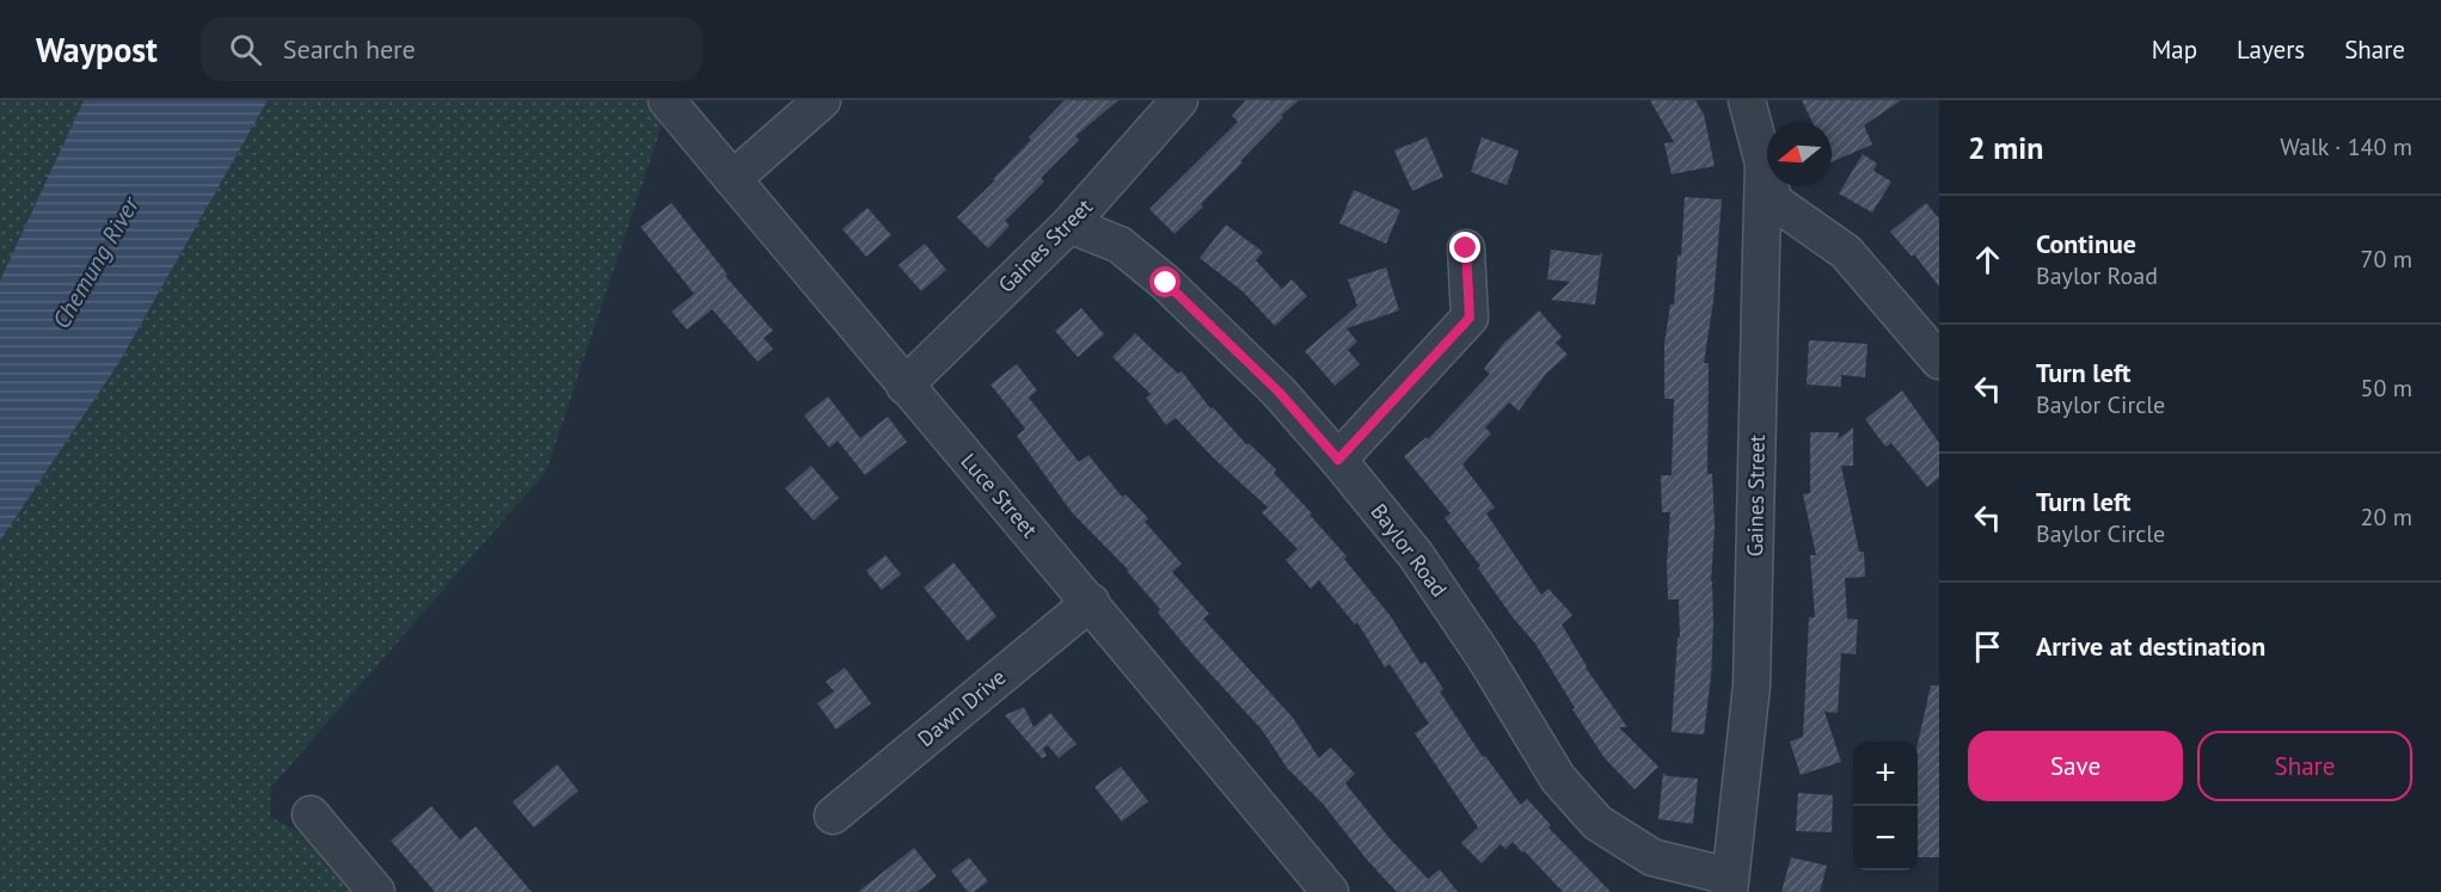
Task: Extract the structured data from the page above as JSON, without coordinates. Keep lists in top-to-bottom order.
{
  "streets": {
    "street": [
      "Gaines Street",
      "Luce Street",
      "Baylor Road",
      "Dawn Drive"
    ]
  },
  "crossings": [
    ["Gaines Street", "Luce Street"],
    ["Gaines Street", "Baylor Road"],
    ["Luce Street", "Dawn Drive"]
  ],
  "water": ["Chemung River"],
  "north": "left",
  "page": {
    "header": "Waypost",
    "search": "Search here",
    "nav": ["Map", "Layers", "Share"],
    "heading": ["2 min", "Walk · 140 m"],
    "list": [
      ["Continue", "Baylor Road", "70 m"],
      ["Turn left", "Baylor Circle", "50 m"],
      ["Turn left", "Baylor Circle", "20 m"],
      "Arrive at destination"
    ],
    "buttons": ["Save", "Share"],
    "map_buttons": ["+", "−"]
  }
}
